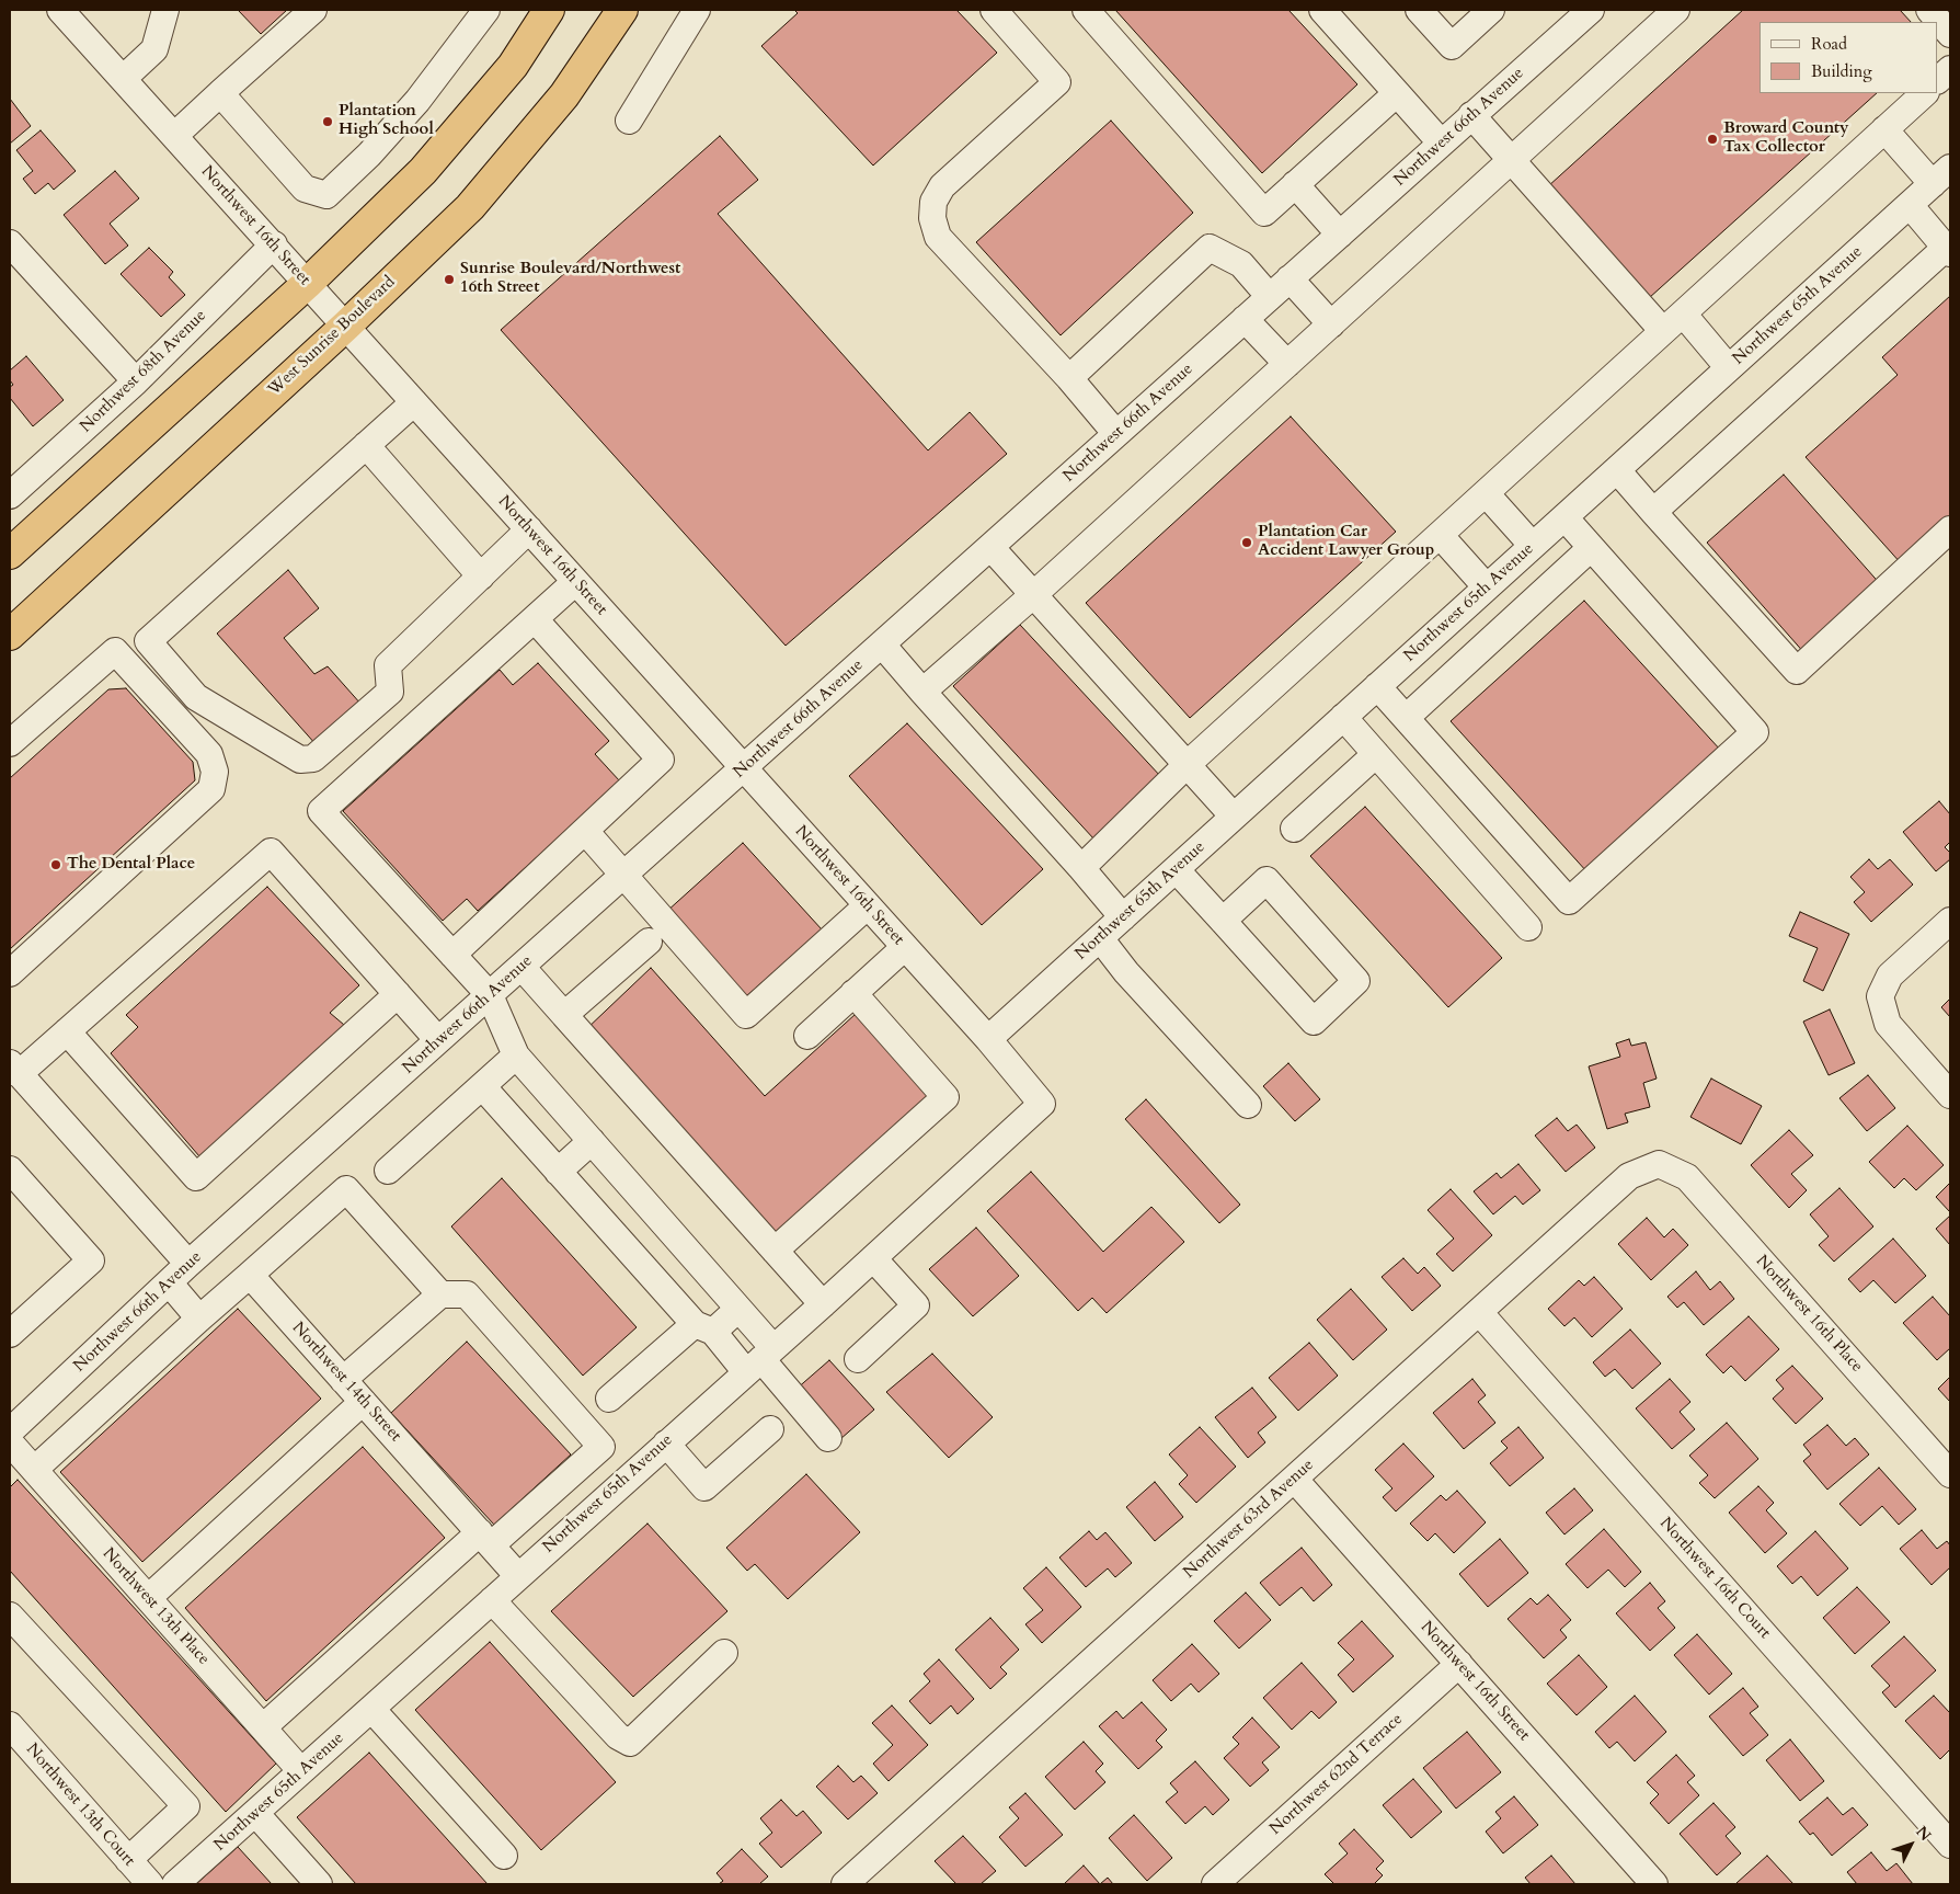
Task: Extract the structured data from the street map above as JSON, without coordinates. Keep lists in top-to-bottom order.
{
  "streets": {
    "highway": ["West Sunrise Boulevard"],
    "street": [
      "Northwest 66th Avenue",
      "Northwest 16th Street",
      "Northwest 65th Avenue",
      "Northwest 68th Avenue",
      "Northwest 16th Place",
      "Northwest 14th Street",
      "Northwest 63rd Avenue",
      "Northwest 16th Court",
      "Northwest 13th Place",
      "Northwest 62nd Terrace",
      "Northwest 13th Court"
    ]
  },
  "crossings": [
    ["Northwest 66th Avenue", "Northwest 16th Street"],
    ["Northwest 16th Street", "Northwest 65th Avenue"],
    ["Northwest 16th Street", "West Sunrise Boulevard"],
    ["Northwest 16th Street", "Northwest 68th Avenue"],
    ["Northwest 16th Street", "Northwest 63rd Avenue"],
    ["Northwest 16th Street", "Northwest 62nd Terrace"],
    ["Northwest 65th Avenue", "Northwest 14th Street"],
    ["Northwest 65th Avenue", "Northwest 13th Place"],
    ["Northwest 16th Place", "Northwest 63rd Avenue"],
    ["Northwest 63rd Avenue", "Northwest 16th Court"]
  ],
  "places": [
    "Plantation High School",
    "Broward County Tax Collector",
    "Sunrise Boulevard/Northwest 16th Street",
    "Plantation Car Accident Lawyer Group",
    "The Dental Place"
  ],
  "legend": ["Road", "Building"],
  "north": "top right"
}
